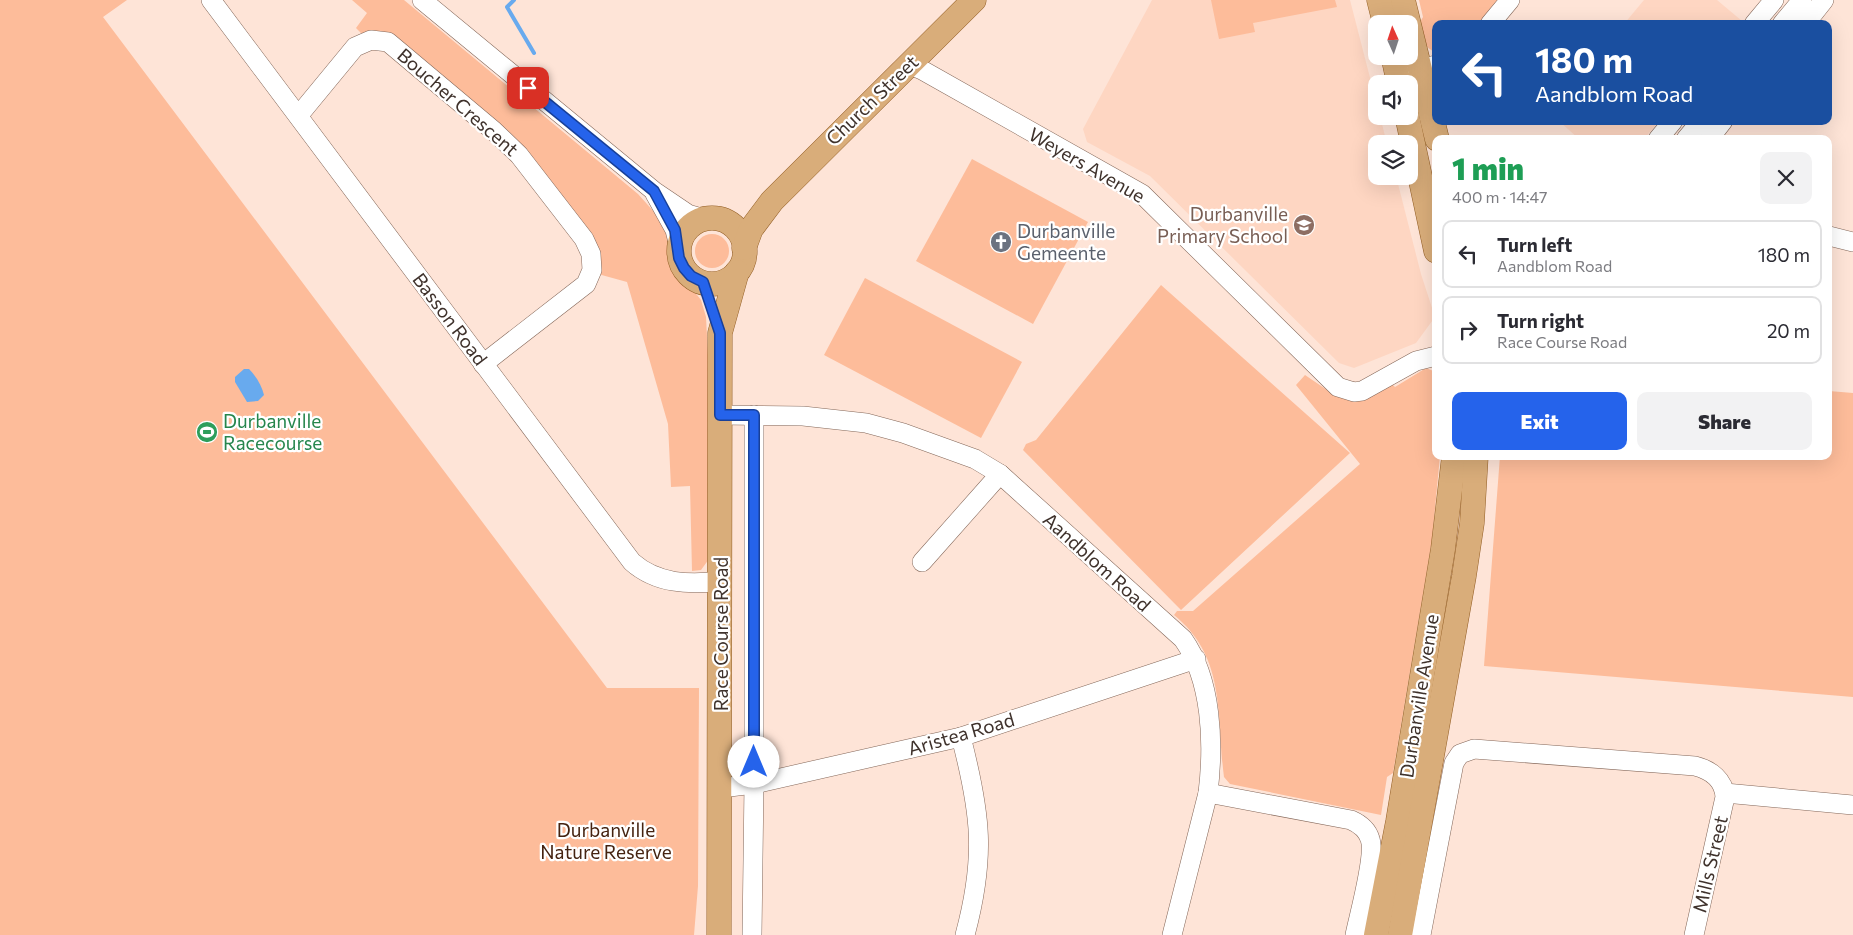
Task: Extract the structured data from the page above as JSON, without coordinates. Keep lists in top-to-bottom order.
{
  "streets": {
    "main road": ["Church Street", "Race Course Road", "Durbanville Avenue"],
    "street": [
      "Boucher Crescent",
      "Weyers Avenue",
      "Basson Road",
      "Aandblom Road",
      "Aristea Road",
      "Mills Street"
    ]
  },
  "crossings": [
    ["Church Street", "Weyers Avenue"],
    ["Church Street", "Race Course Road"],
    ["Boucher Crescent", "Basson Road"],
    ["Basson Road", "Race Course Road"],
    ["Aandblom Road", "Race Course Road"],
    ["Aandblom Road", "Aristea Road"],
    ["Race Course Road", "Aristea Road"]
  ],
  "parks": ["Durbanville Nature Reserve"],
  "places": {
    "school or university": ["Durbanville Primary School"],
    "church": ["Durbanville Gemeente"],
    "sports": ["Durbanville Racecourse"]
  },
  "north": "top",
  "page": {
    "turn": ["180 m", "Aandblom Road"],
    "heading": ["1 min", "400 m · 14:47"],
    "list": [
      {
        "name": "Turn left",
        "note": "Aandblom Road",
        "value": "180 m"
      },
      {
        "name": "Turn right",
        "note": "Race Course Road",
        "value": "20 m"
      }
    ],
    "buttons": ["Exit", "Share"]
  }
}
